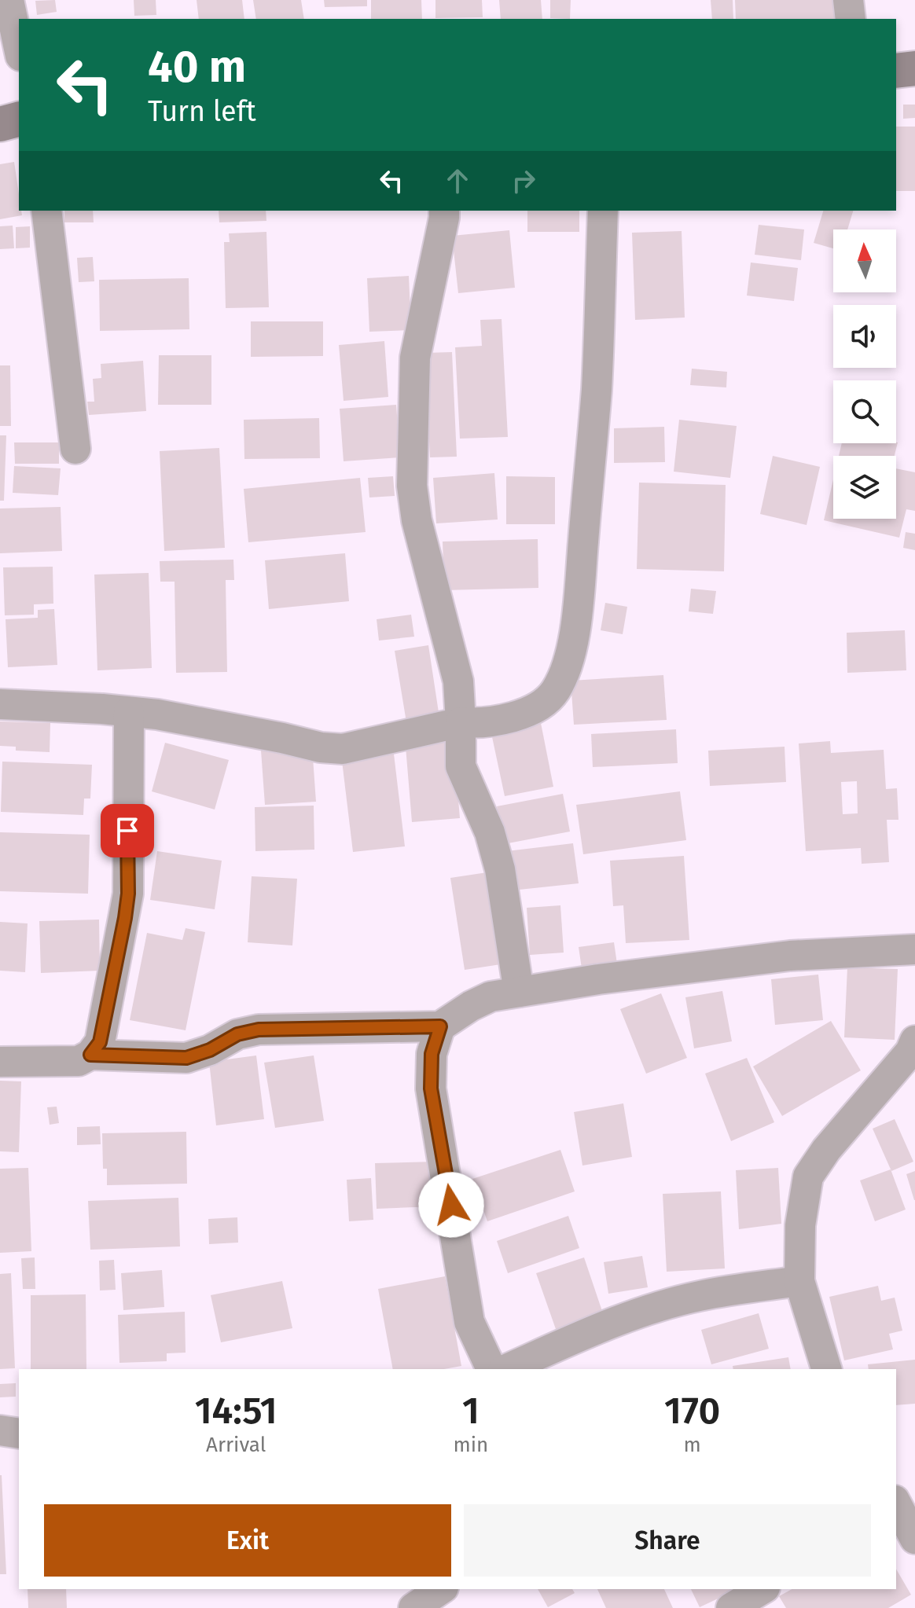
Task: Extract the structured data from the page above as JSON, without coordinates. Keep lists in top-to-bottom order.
{
  "north": "top",
  "page": {
    "turn": ["40 m", "Turn left"],
    "eta": [
      "14:51",
      "Arrival",
      "1",
      "min",
      "170",
      "m"
    ],
    "buttons": ["Exit", "Share"]
  }
}
